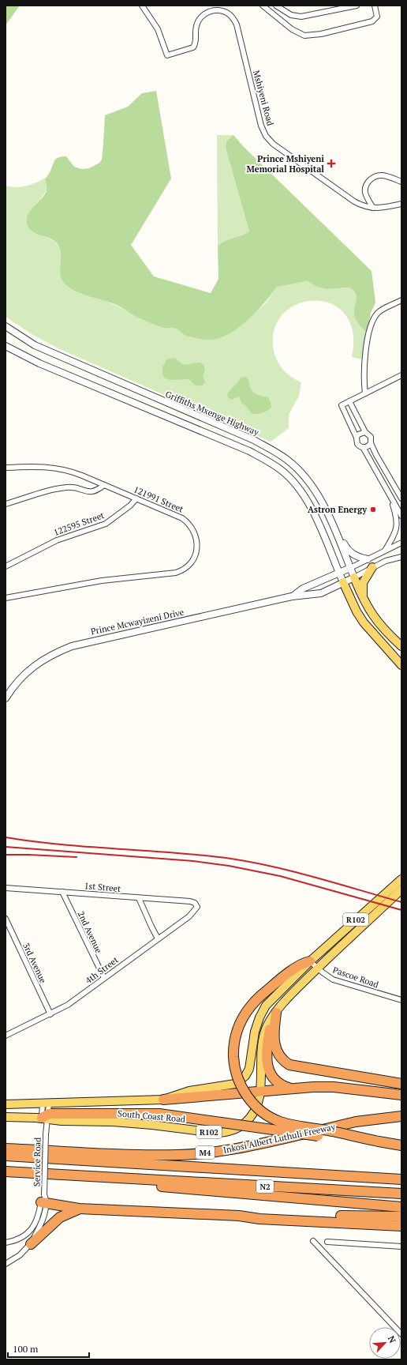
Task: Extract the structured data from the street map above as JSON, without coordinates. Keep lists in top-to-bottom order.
{
  "streets": {
    "highway": ["Inkosi Albert Luthuli Freeway", "M4", "N2"],
    "main road": ["R102", "South Coast Road"],
    "street": [
      "Mshiyeni Road",
      "Griffiths Mxenge Highway",
      "121991 Street",
      "122595 Street",
      "Prince Mcwayizeni Drive",
      "1st Street",
      "2nd Avenue",
      "3rd Avenue",
      "4th Street",
      "Pascoe Road",
      "Service Road"
    ]
  },
  "crossings": [
    ["Griffiths Mxenge Highway", "Prince Mcwayizeni Drive"],
    ["121991 Street", "122595 Street"],
    ["1st Street", "2nd Avenue"],
    ["1st Street", "4th Street"],
    ["2nd Avenue", "4th Street"],
    ["3rd Avenue", "4th Street"],
    ["Pascoe Road", "South Coast Road"],
    ["South Coast Road", "Service Road"]
  ],
  "places": {
    "health": ["Prince Mshiyeni Memorial Hospital"],
    "other": ["Astron Energy"]
  },
  "scale_bar": "100 m",
  "north": "top right"
}
